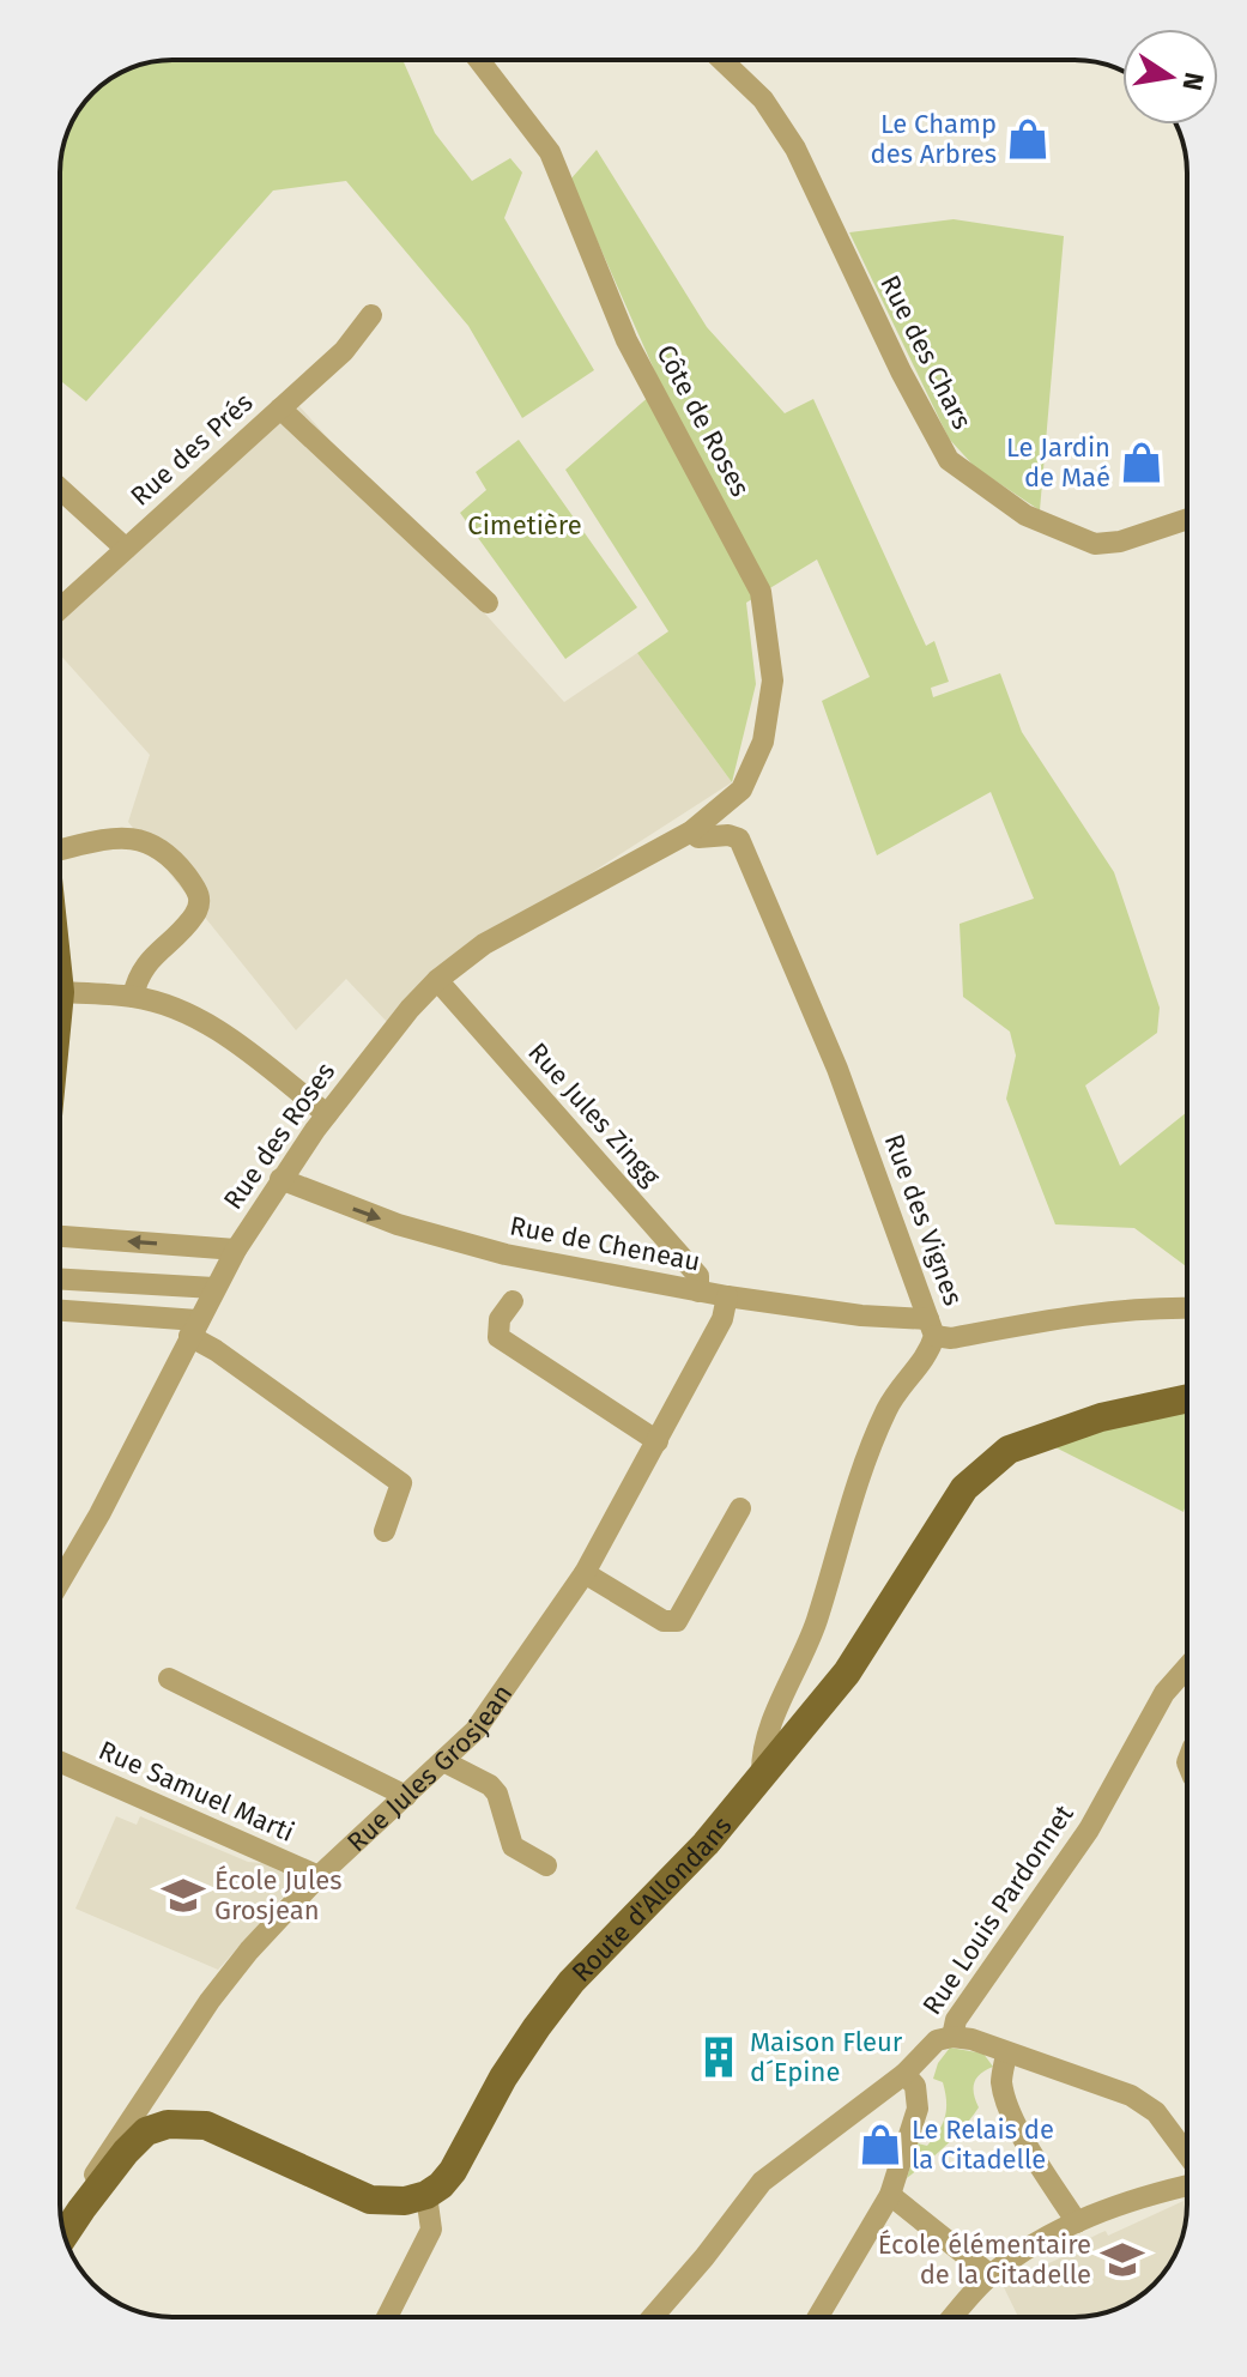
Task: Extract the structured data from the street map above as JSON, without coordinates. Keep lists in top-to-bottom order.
{
  "streets": {
    "main road": ["Rue Jules Grosjean", "Route d'Allondans"],
    "street": [
      "Rue des Chars",
      "Côte de Roses",
      "Rue des Prés",
      "Rue Jules Zingg",
      "Rue des Roses",
      "Rue des Vignes",
      "Rue de Cheneau",
      "Rue Samuel Marti",
      "Rue Louis Pardonnet"
    ]
  },
  "crossings": [
    ["Côte de Roses", "Rue des Roses"],
    ["Côte de Roses", "Rue des Vignes"],
    ["Rue Jules Zingg", "Rue des Roses"],
    ["Rue Jules Zingg", "Rue de Cheneau"],
    ["Rue des Roses", "Rue des Vignes"],
    ["Rue des Roses", "Rue de Cheneau"],
    ["Rue des Vignes", "Rue de Cheneau"],
    ["Rue des Vignes", "Route d'Allondans"],
    ["Rue de Cheneau", "Rue Jules Grosjean"],
    ["Rue Jules Grosjean", "Rue Samuel Marti"]
  ],
  "one_way": ["Rue de Cheneau"],
  "parks": ["Cimetière"],
  "places": {
    "shop": ["Le Champ des Arbres", "Le Jardin de Maé", "Le Relais de la Citadelle"],
    "school or university": ["École Jules Grosjean", "École élémentaire de la Citadelle"],
    "building": ["Maison Fleur d´Epine"]
  },
  "north": "right"
}
